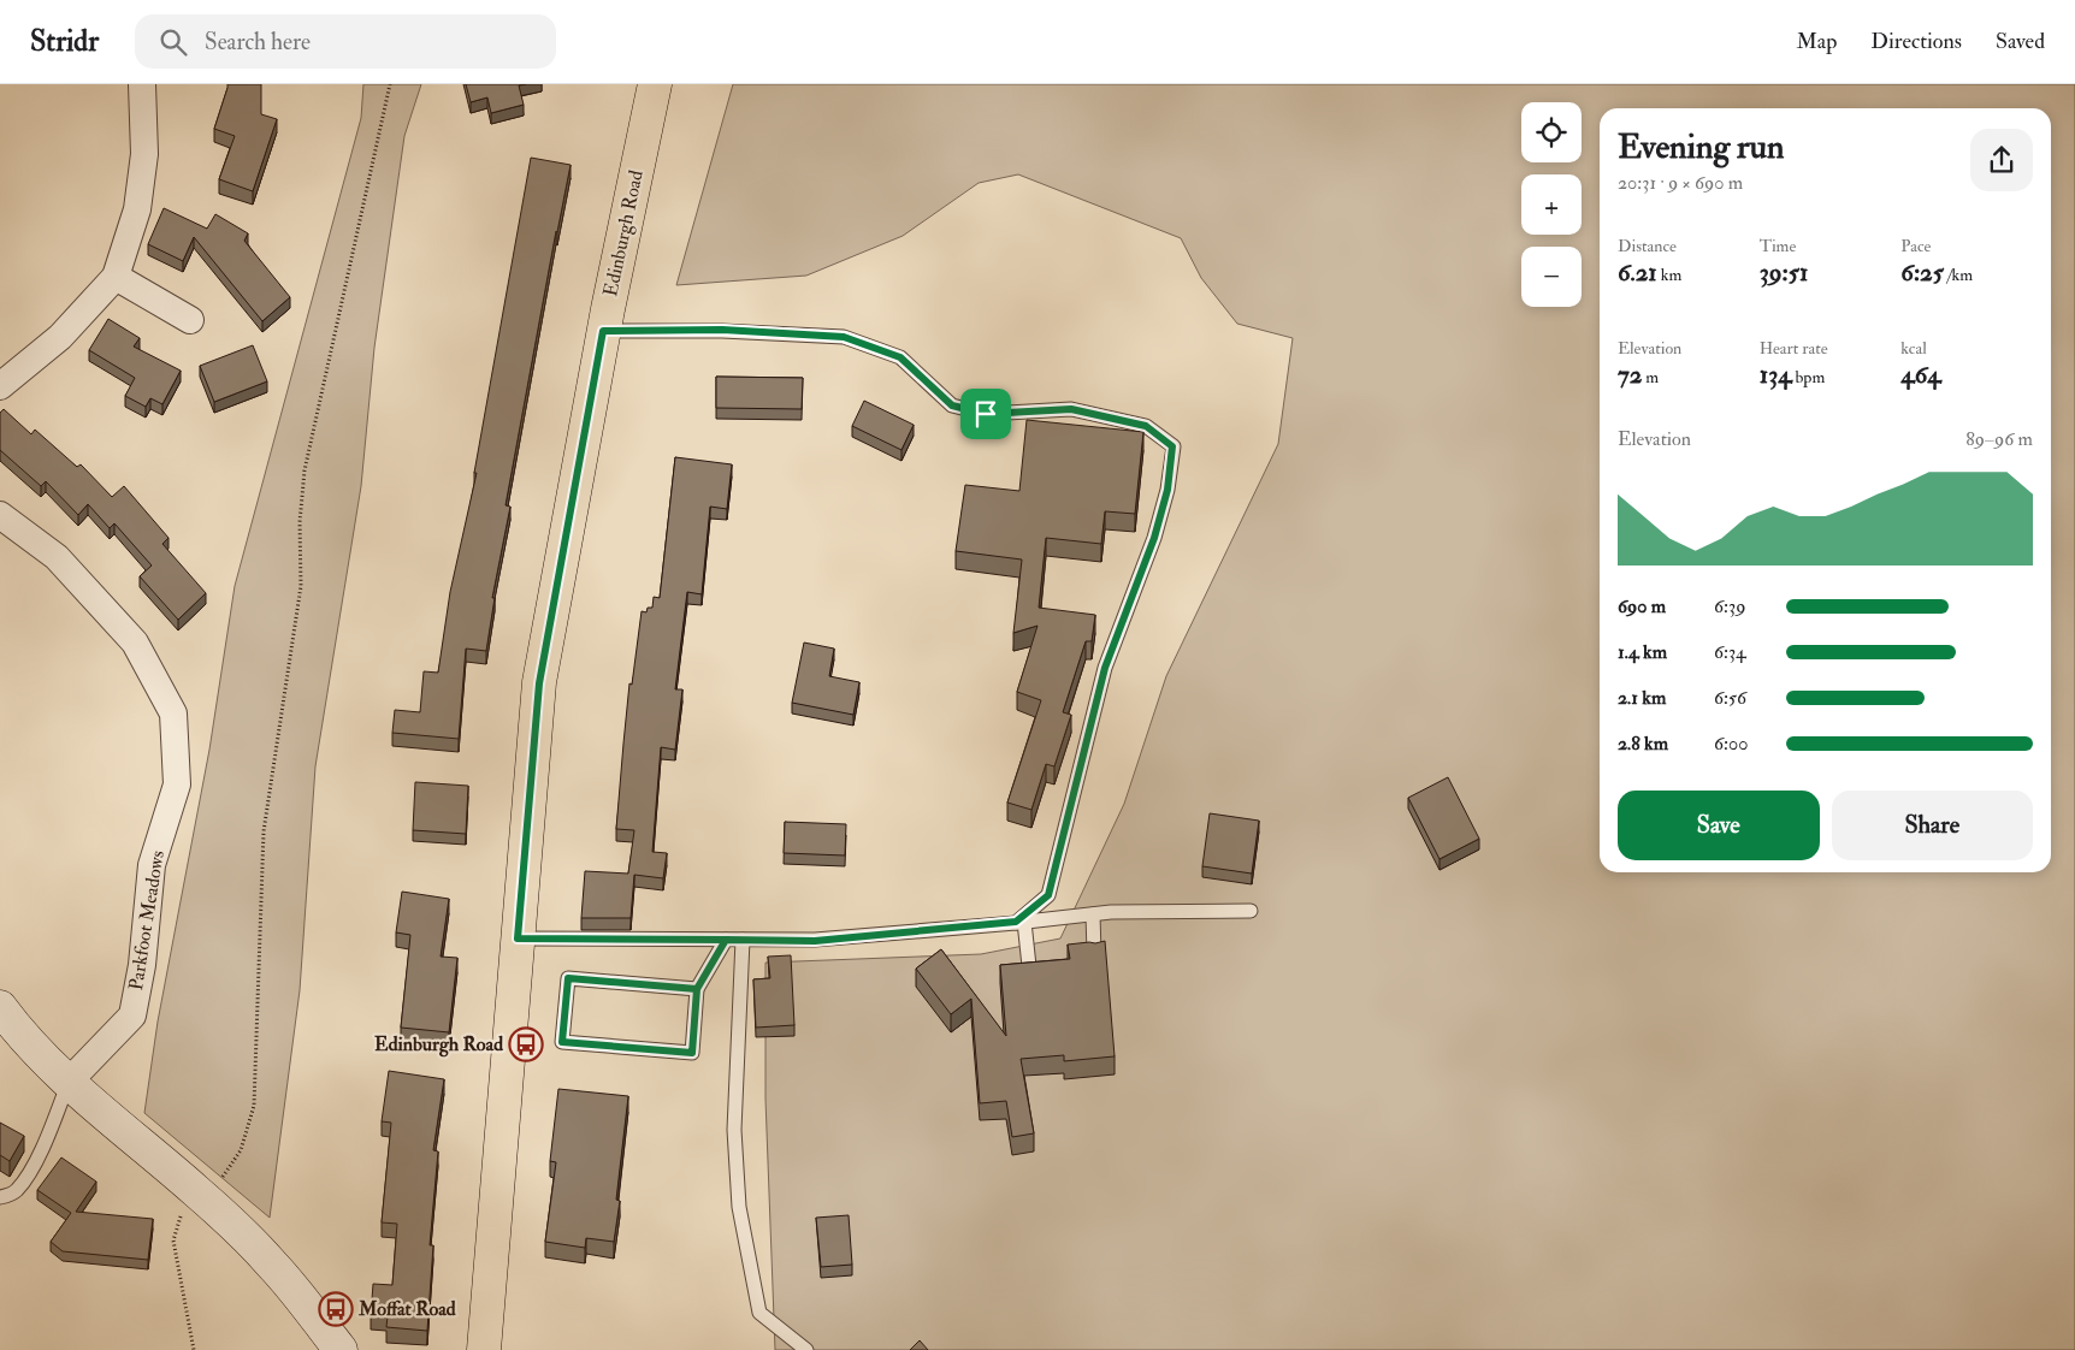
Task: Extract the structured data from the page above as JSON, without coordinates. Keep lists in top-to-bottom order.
{
  "streets": {
    "main road": ["Edinburgh Road"],
    "street": ["Parkfoot Meadows"]
  },
  "places": {
    "bus stop": ["Edinburgh Road", "Moffat Road"]
  },
  "page": {
    "header": "Stridr",
    "search": "Search here",
    "nav": ["Map", "Directions", "Saved"],
    "map_buttons": ["+", "−"],
    "heading": ["Evening run", "20:31 · 9 × 690 m"],
    "stats": [
      ["Distance", "6.21 km"],
      ["Time", "39:51"],
      ["Pace", "6:25 /km"],
      ["Elevation", "72 m"],
      ["Heart rate", "134 bpm"],
      ["kcal", "464"]
    ],
    "chart": ["Elevation", "89–96 m"],
    "list": [
      {
        "name": "690 m",
        "note": "6:39"
      },
      {
        "name": "1.4 km",
        "note": "6:34"
      },
      {
        "name": "2.1 km",
        "note": "6:56"
      },
      {
        "name": "2.8 km",
        "note": "6:00"
      }
    ],
    "buttons": ["Save", "Share"]
  }
}
